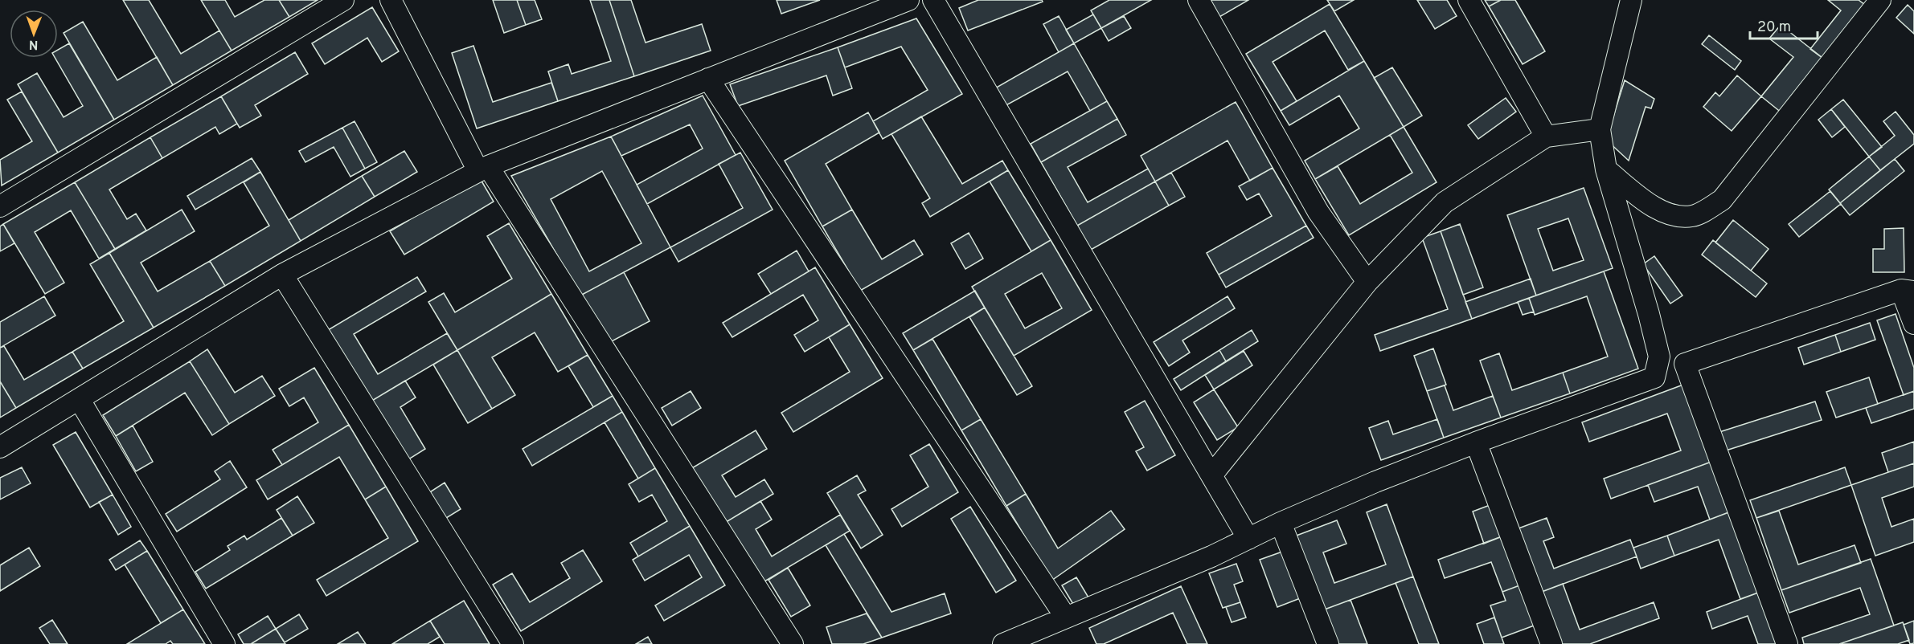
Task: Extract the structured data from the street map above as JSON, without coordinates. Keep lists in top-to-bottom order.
{
  "scale_bar": "20 m",
  "north": "bottom"
}
